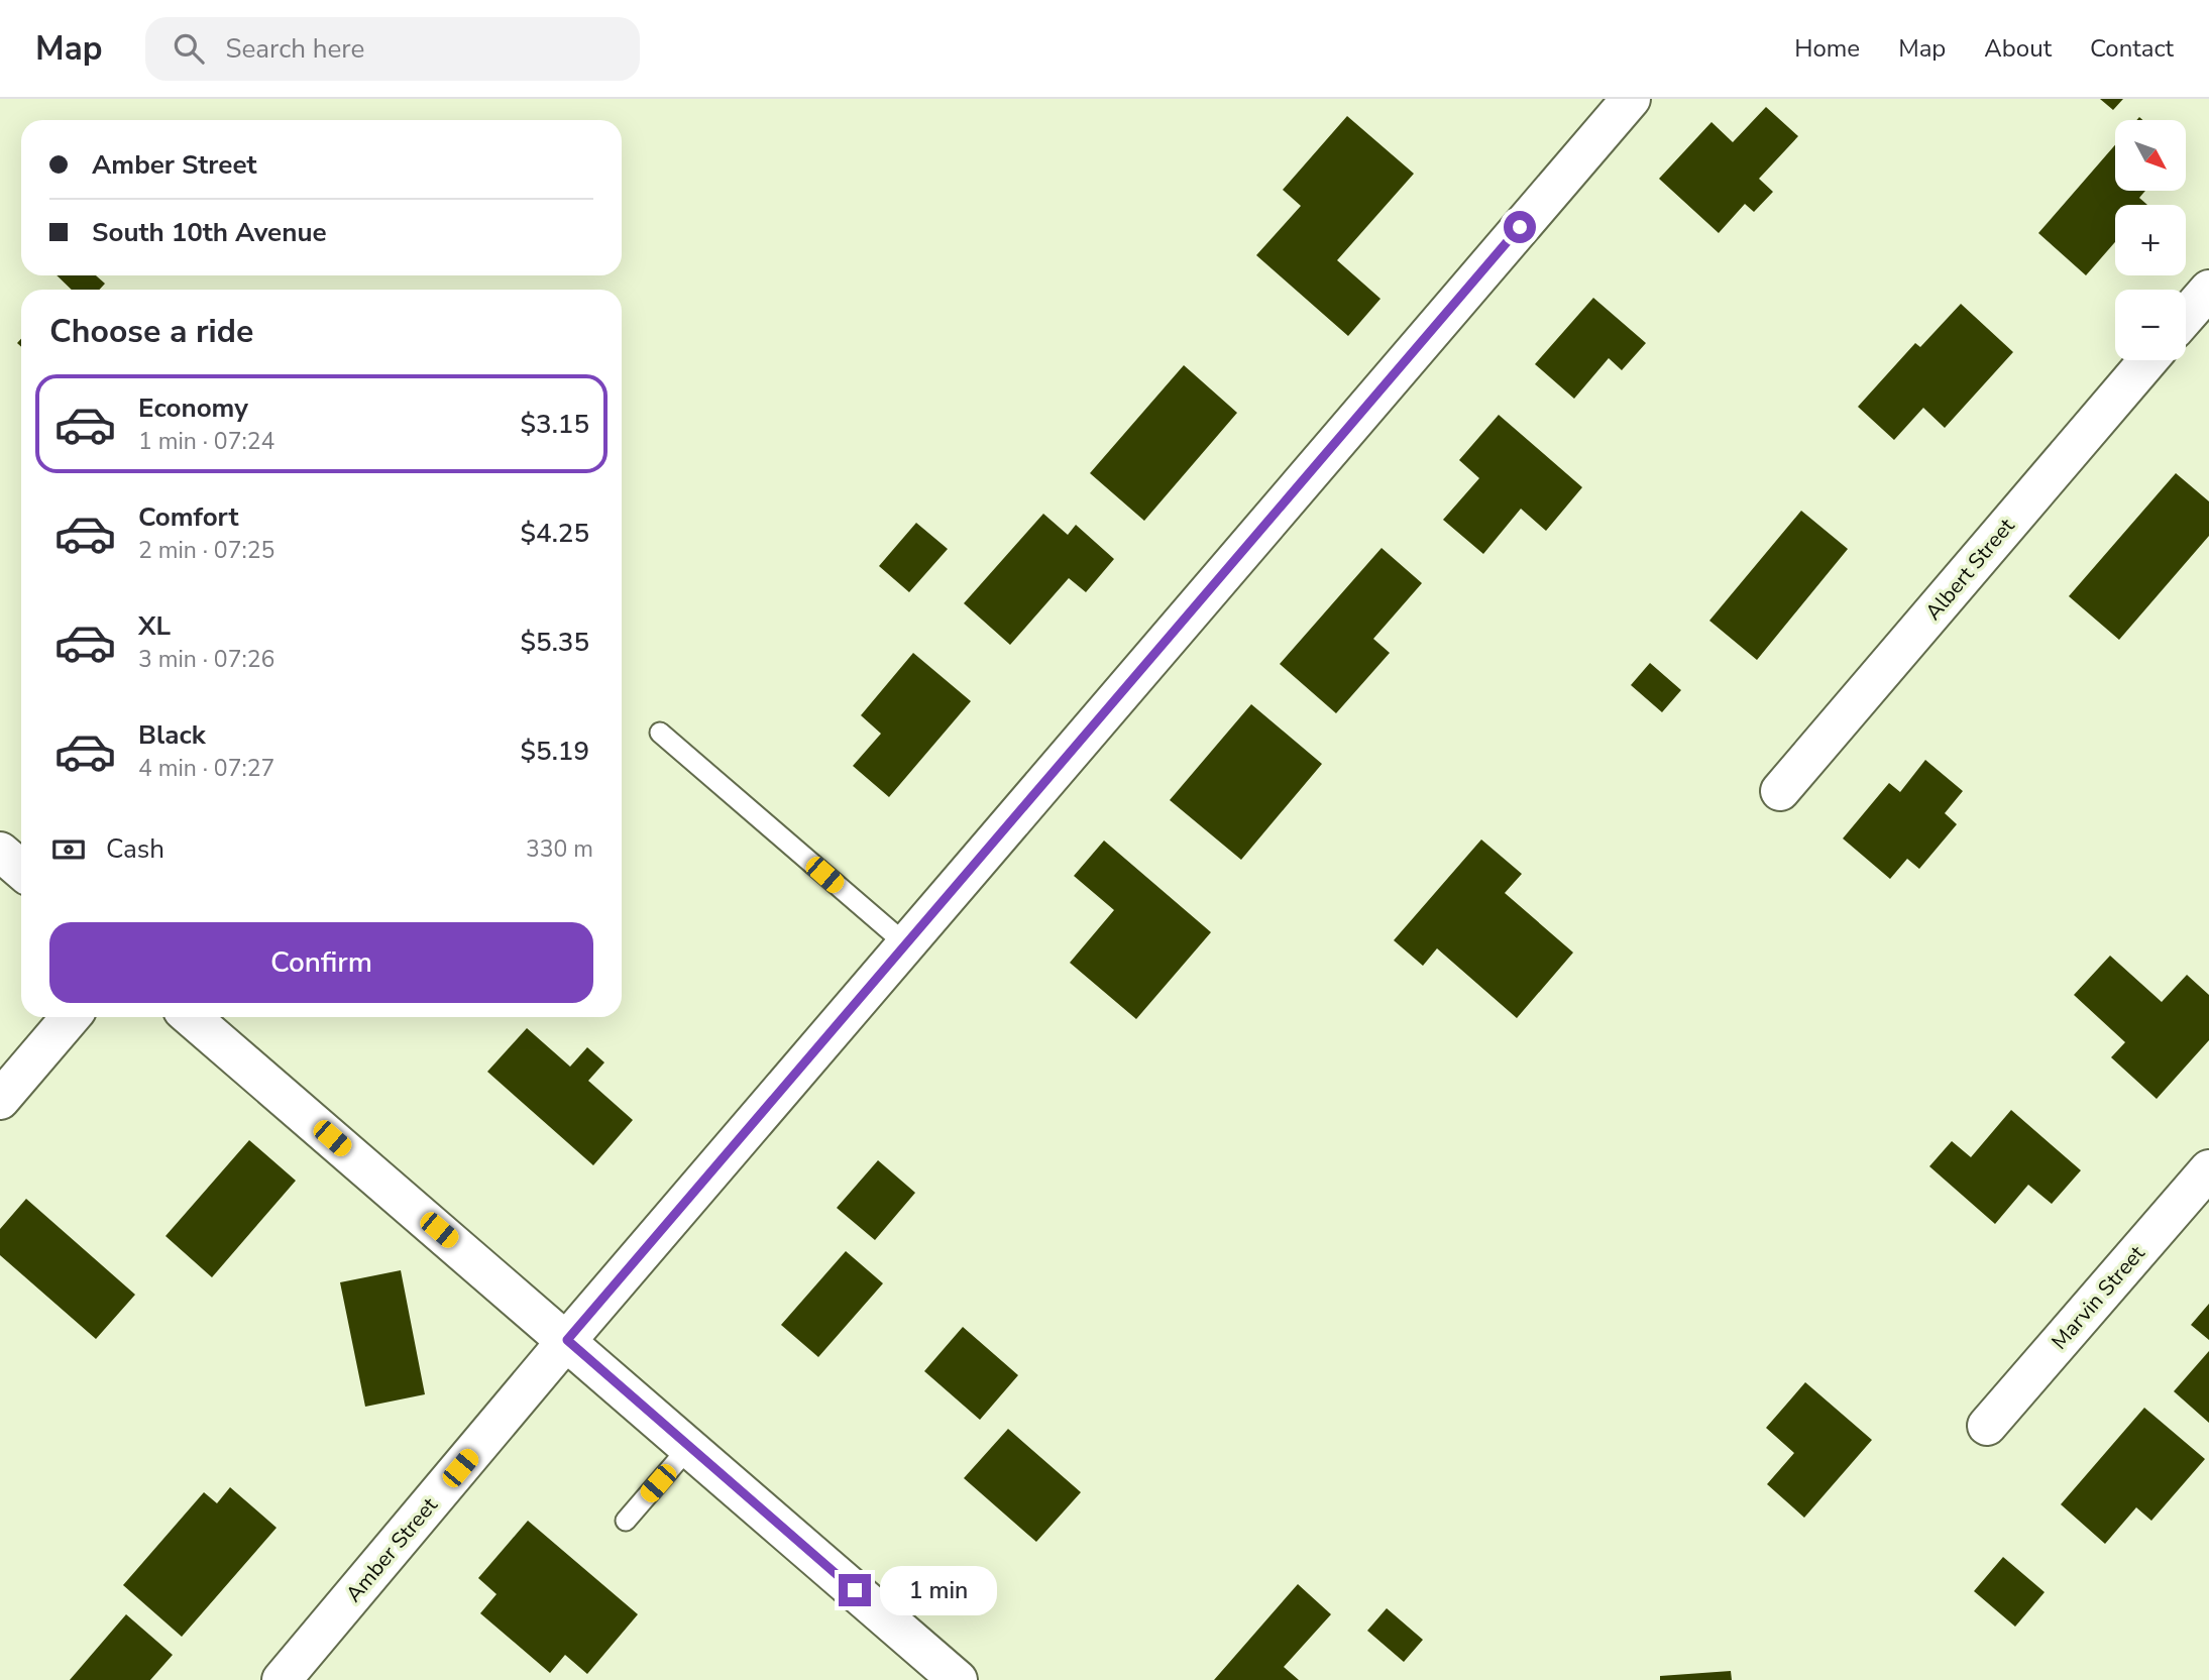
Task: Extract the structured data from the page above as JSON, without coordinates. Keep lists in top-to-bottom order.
{
  "streets": {
    "street": ["Albert Street", "Marvin Street", "Amber Street"]
  },
  "north": "bottom right",
  "page": {
    "header": "Map",
    "search": "Search here",
    "nav": [
      "Home",
      "Map",
      "About",
      "Contact"
    ],
    "map_buttons": ["+", "−"],
    "banner": ["Amber Street", "South 10th Avenue"],
    "heading": "Choose a ride",
    "list": [
      {
        "name": "Economy",
        "note": "1 min · 07:24",
        "value": "$3.15"
      },
      {
        "name": "Comfort",
        "note": "2 min · 07:25",
        "value": "$4.25"
      },
      {
        "name": "XL",
        "note": "3 min · 07:26",
        "value": "$5.35"
      },
      {
        "name": "Black",
        "note": "4 min · 07:27",
        "value": "$5.19"
      }
    ],
    "pay": ["Cash", "330 m"],
    "buttons": "Confirm",
    "bubble": "1 min"
  }
}
